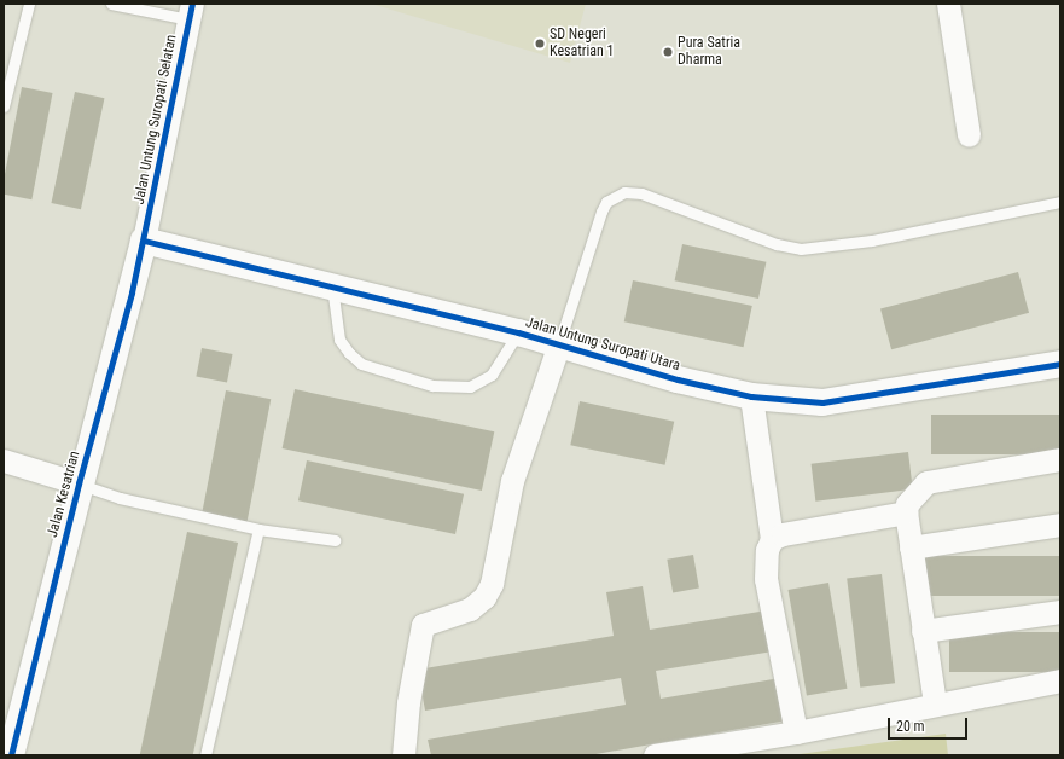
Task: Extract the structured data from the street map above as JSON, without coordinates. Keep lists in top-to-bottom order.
{
  "streets": {
    "street": ["Jalan Untung Suropati Selatan", "Jalan Untung Suropati Utara", "Jalan Kesatrian"]
  },
  "crossings": [
    ["Jalan Untung Suropati Selatan", "Jalan Untung Suropati Utara"],
    ["Jalan Untung Suropati Selatan", "Jalan Kesatrian"],
    ["Jalan Untung Suropati Utara", "Jalan Kesatrian"]
  ],
  "places": ["SD Negeri Kesatrian 1", "Pura Satria Dharma"],
  "scale_bar": "20 m"
}
